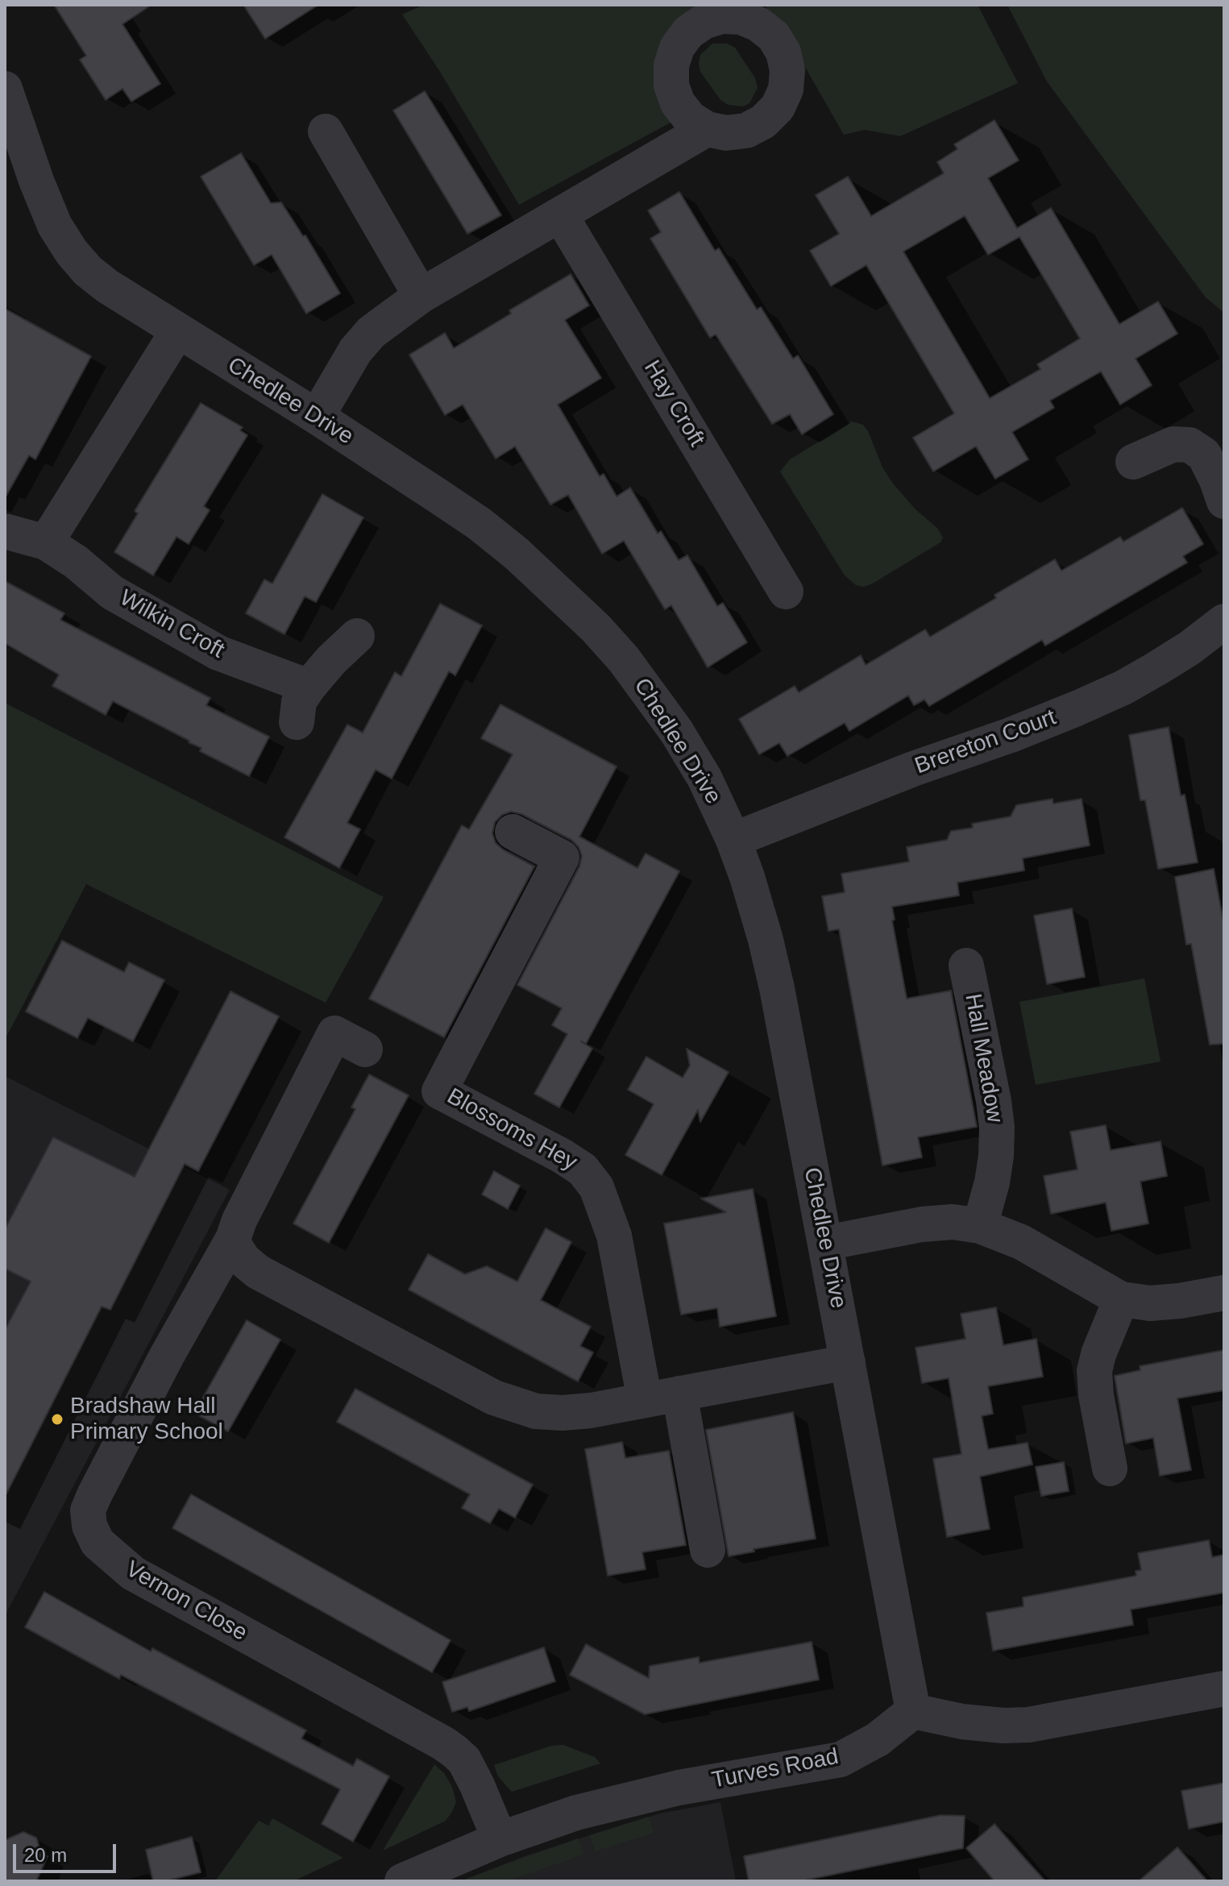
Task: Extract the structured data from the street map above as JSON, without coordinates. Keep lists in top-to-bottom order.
{
  "streets": {
    "street": [
      "Chedlee Drive",
      "Hay Croft",
      "Wilkin Croft",
      "Brereton Court",
      "Hall Meadow",
      "Blossoms Hey",
      "Vernon Close",
      "Turves Road"
    ]
  },
  "crossings": [
    ["Chedlee Drive", "Brereton Court"],
    ["Chedlee Drive", "Turves Road"],
    ["Vernon Close", "Turves Road"]
  ],
  "places": ["Bradshaw Hall Primary School"],
  "scale_bar": "20 m"
}
